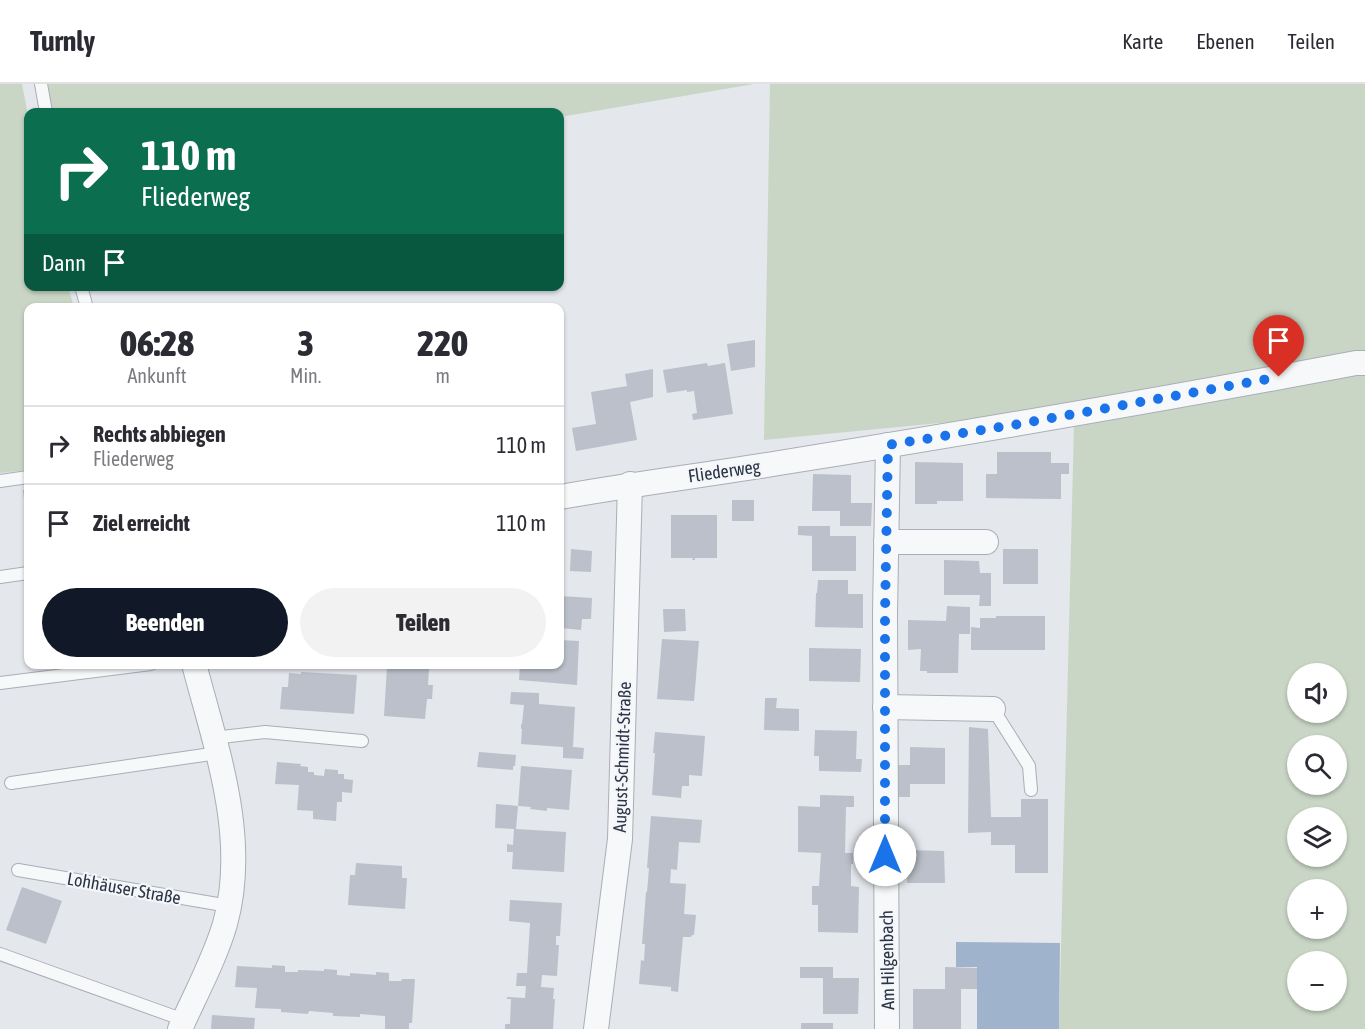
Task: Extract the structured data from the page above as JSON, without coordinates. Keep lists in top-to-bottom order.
{
  "streets": {
    "street": ["Fliederweg", "August-Schmidt-Straße", "Am Hilgenbach"],
    "lane": ["Lohhäuser Straße"]
  },
  "crossings": [
    ["Fliederweg", "August-Schmidt-Straße"]
  ],
  "page": {
    "header": "Turnly",
    "nav": ["Karte", "Ebenen", "Teilen"],
    "turn": ["110 m", "Fliederweg"],
    "then": "Dann",
    "eta": [
      "06:28",
      "Ankunft",
      "3",
      "Min.",
      "220",
      "m"
    ],
    "list": [
      {
        "name": "Rechts abbiegen",
        "note": "Fliederweg",
        "value": "110 m"
      },
      {
        "name": "Ziel erreicht",
        "value": "110 m"
      }
    ],
    "buttons": ["Beenden", "Teilen"],
    "map_buttons": ["+", "−"]
  }
}
